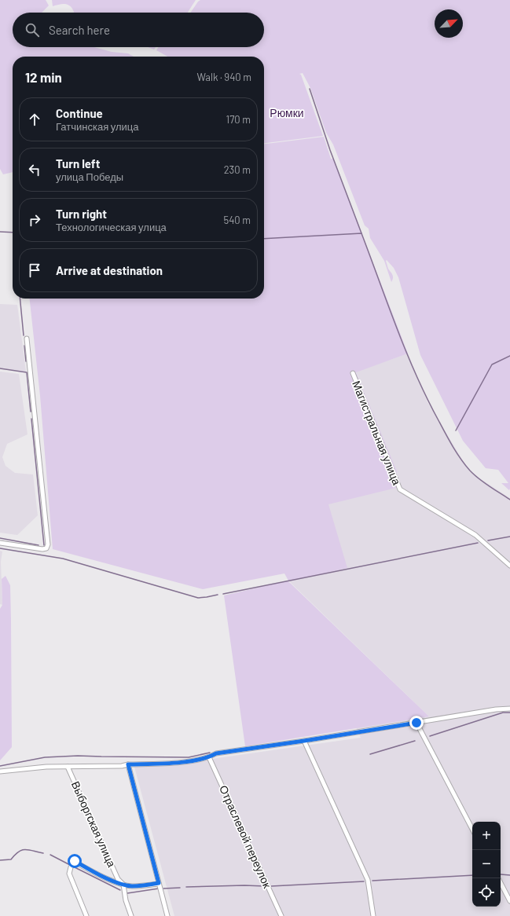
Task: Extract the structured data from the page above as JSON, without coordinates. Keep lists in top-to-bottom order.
{
  "streets": {
    "street": ["Магистральная улица", "Выборгская улица", "Отраслевой переулок"]
  },
  "parks": ["Рюмки"],
  "north": "top right",
  "page": {
    "search": "Search here",
    "heading": ["12 min", "Walk · 940 m"],
    "list": [
      ["Continue", "Гатчинская улица", "170 m"],
      ["Turn left", "улица Победы", "230 m"],
      ["Turn right", "Технологическая улица", "540 m"],
      "Arrive at destination"
    ],
    "map_buttons": ["+", "−"]
  }
}
